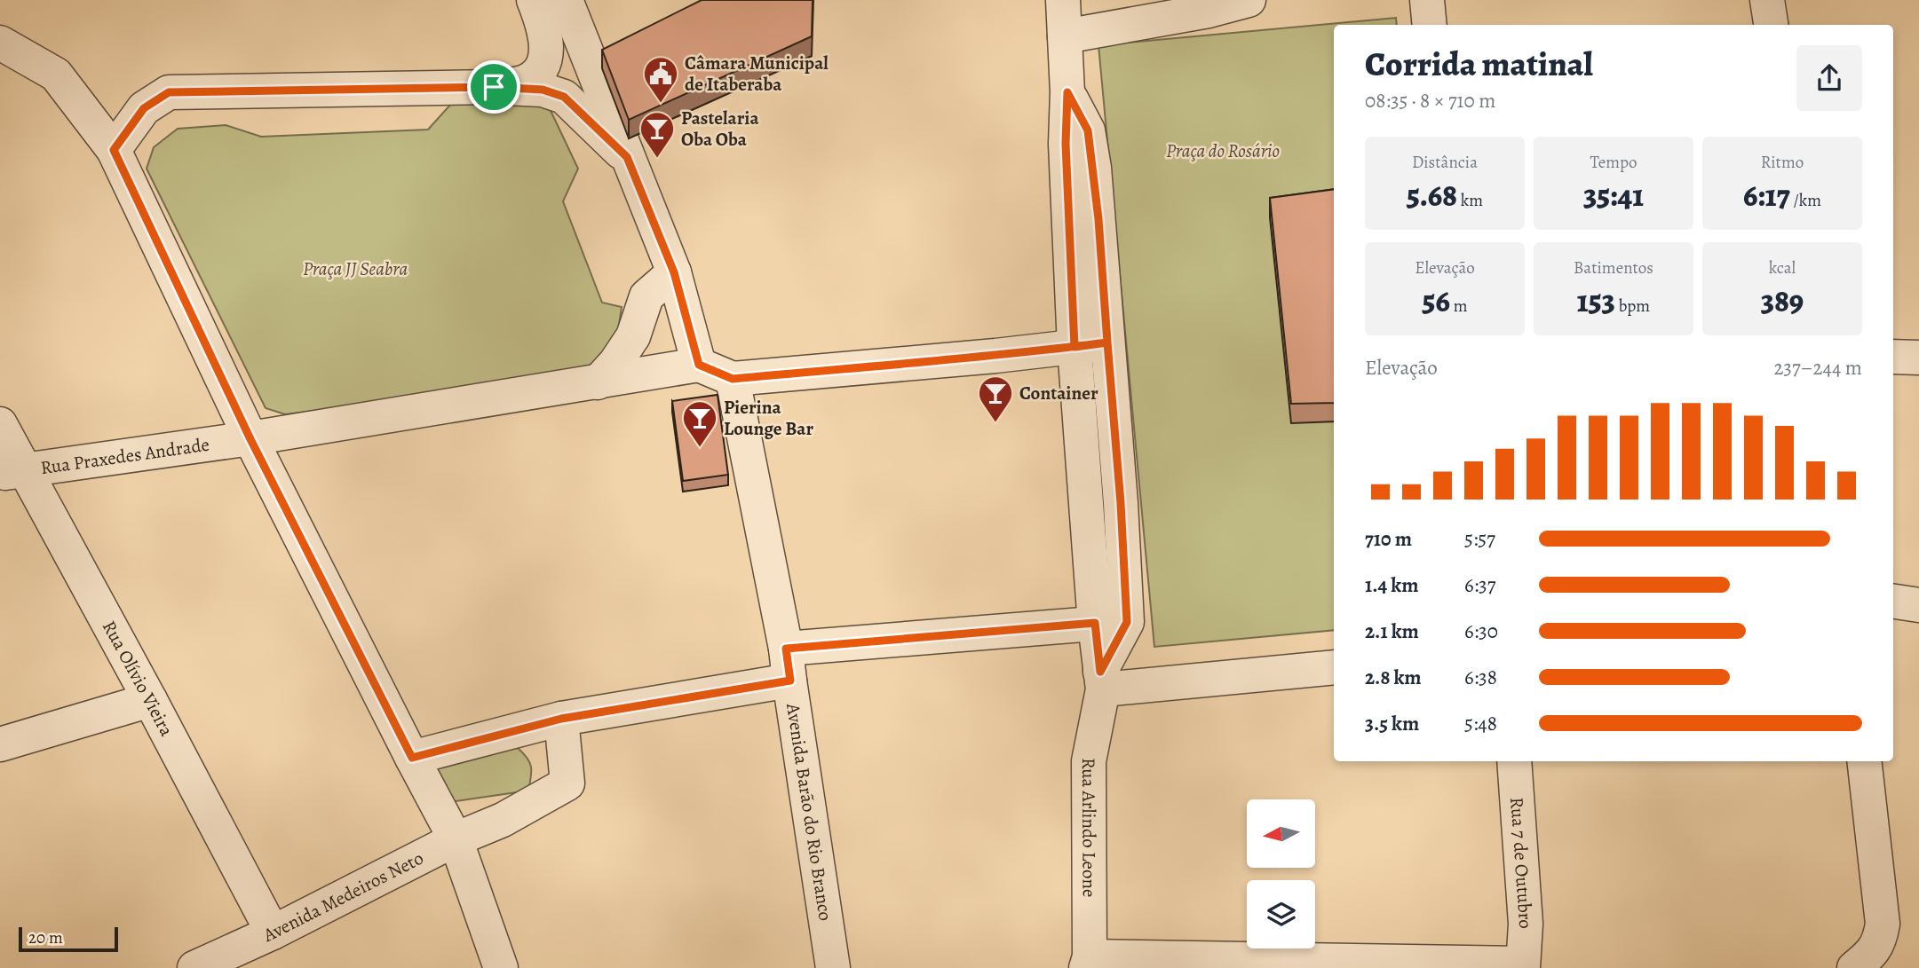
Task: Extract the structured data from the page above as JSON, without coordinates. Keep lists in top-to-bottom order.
{
  "streets": {
    "street": [
      "Rua Praxedes Andrade",
      "Rua Olívio Vieira",
      "Avenida Barão do Rio Branco",
      "Rua Arlindo Leone",
      "Rua 7 de Outubro",
      "Avenida Medeiros Neto"
    ]
  },
  "crossings": [
    ["Rua Praxedes Andrade", "Rua Olívio Vieira"],
    ["Rua Olívio Vieira", "Avenida Medeiros Neto"]
  ],
  "parks": ["Praça do Rosário", "Praça JJ Seabra"],
  "places": {
    "public building": ["Câmara Municipal de Itaberaba"],
    "bar": ["Pastelaria Oba Oba", "Container", "Pierina Lounge Bar"]
  },
  "scale_bar": "20 m",
  "north": "left",
  "page": {
    "heading": ["Corrida matinal", "08:35 · 8 × 710 m"],
    "stats": [
      ["Distância", "5.68 km"],
      ["Tempo", "35:41"],
      ["Ritmo", "6:17 /km"],
      ["Elevação", "56 m"],
      ["Batimentos", "153 bpm"],
      ["kcal", "389"]
    ],
    "chart": ["Elevação", "237–244 m"],
    "list": [
      {
        "name": "710 m",
        "note": "5:57"
      },
      {
        "name": "1.4 km",
        "note": "6:37"
      },
      {
        "name": "2.1 km",
        "note": "6:30"
      },
      {
        "name": "2.8 km",
        "note": "6:38"
      },
      {
        "name": "3.5 km",
        "note": "5:48"
      }
    ],
    "scale": "20 m"
  }
}
